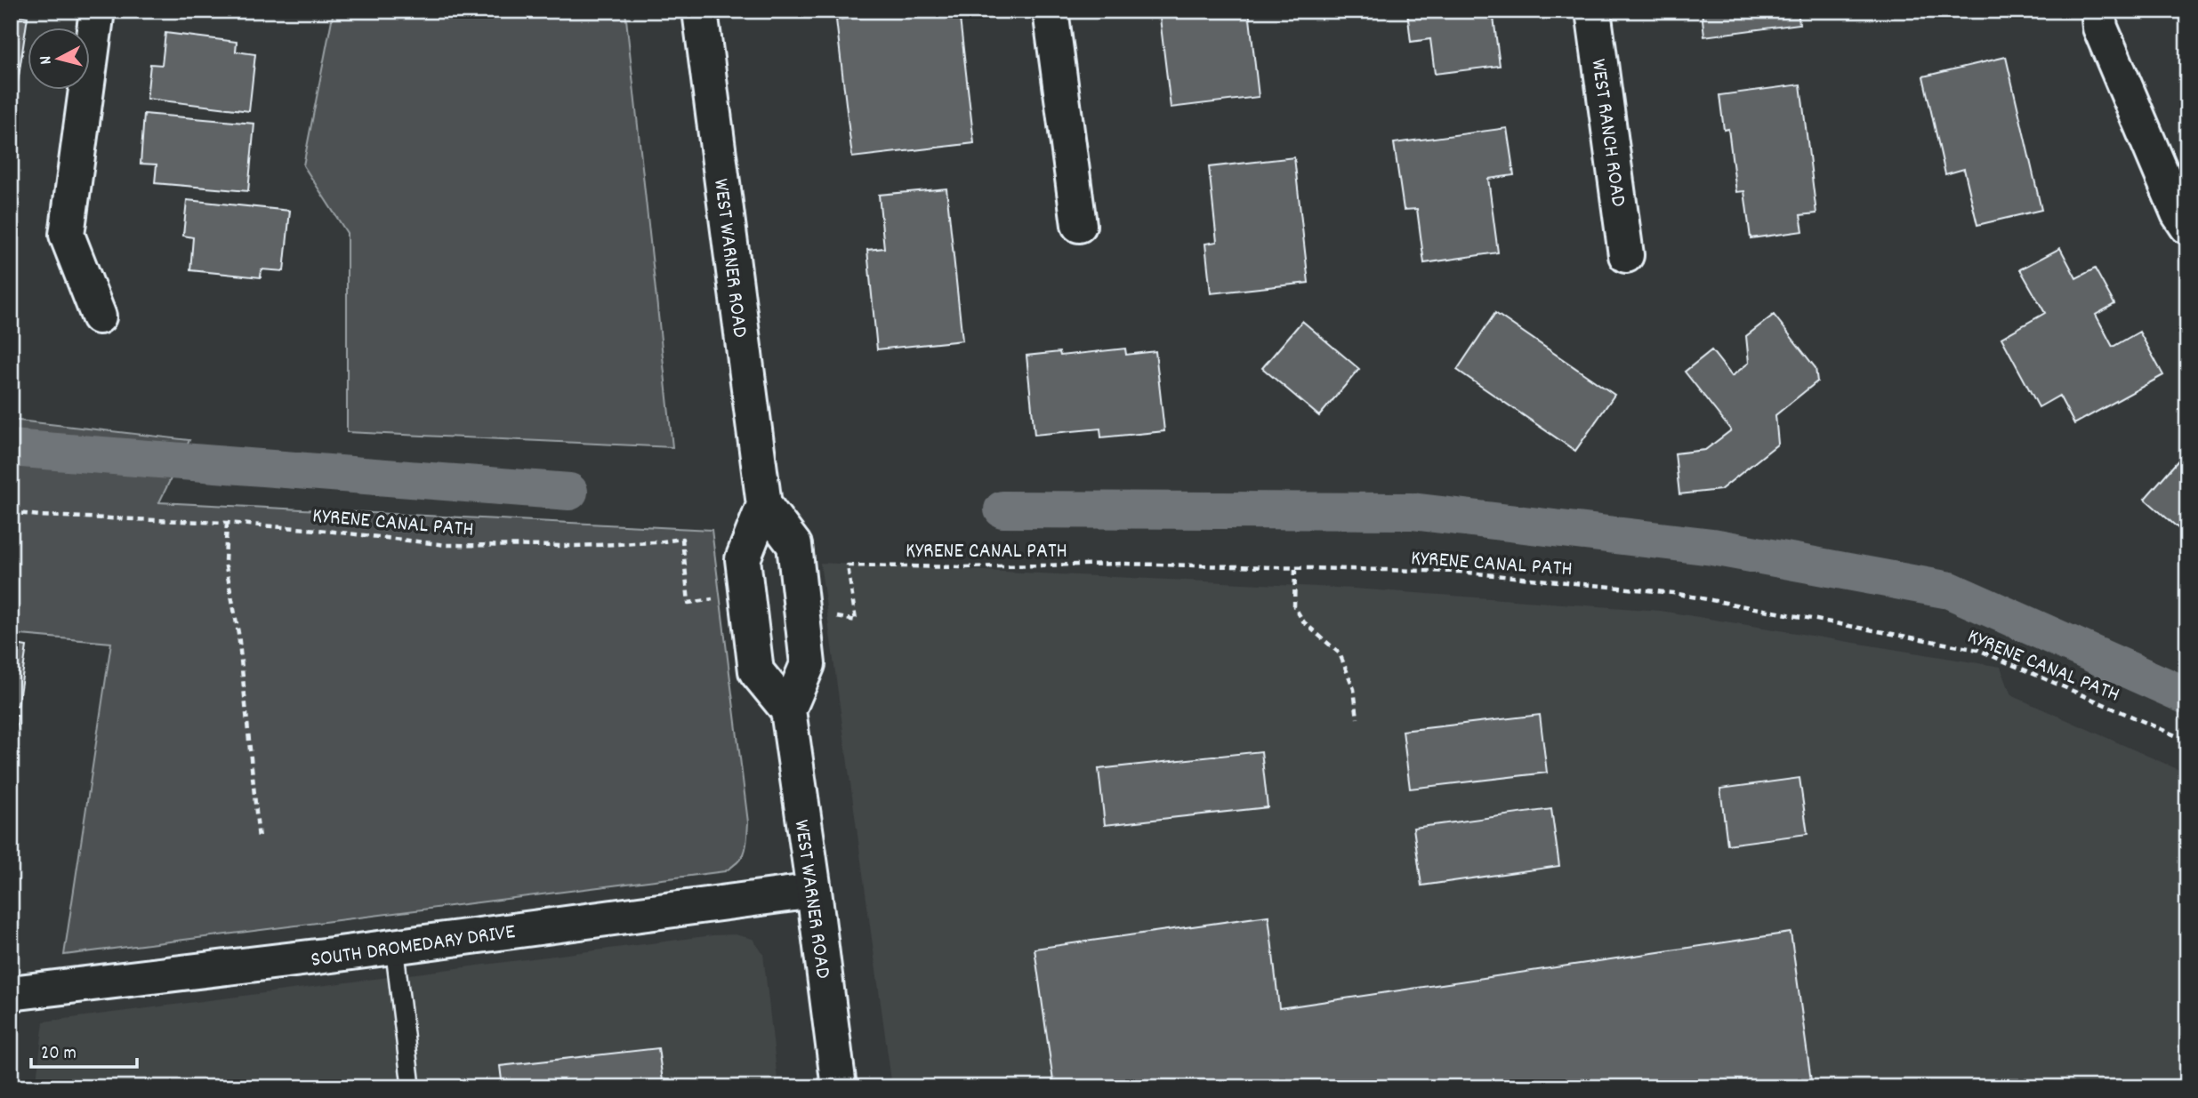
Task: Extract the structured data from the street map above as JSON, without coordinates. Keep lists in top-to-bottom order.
{
  "streets": {
    "street": ["WEST RANCH ROAD", "WEST WARNER ROAD", "SOUTH DROMEDARY DRIVE"],
    "path": ["KYRENE CANAL PATH"]
  },
  "crossings": [
    ["WEST WARNER ROAD", "SOUTH DROMEDARY DRIVE"]
  ],
  "scale_bar": "20 m",
  "north": "left"
}
